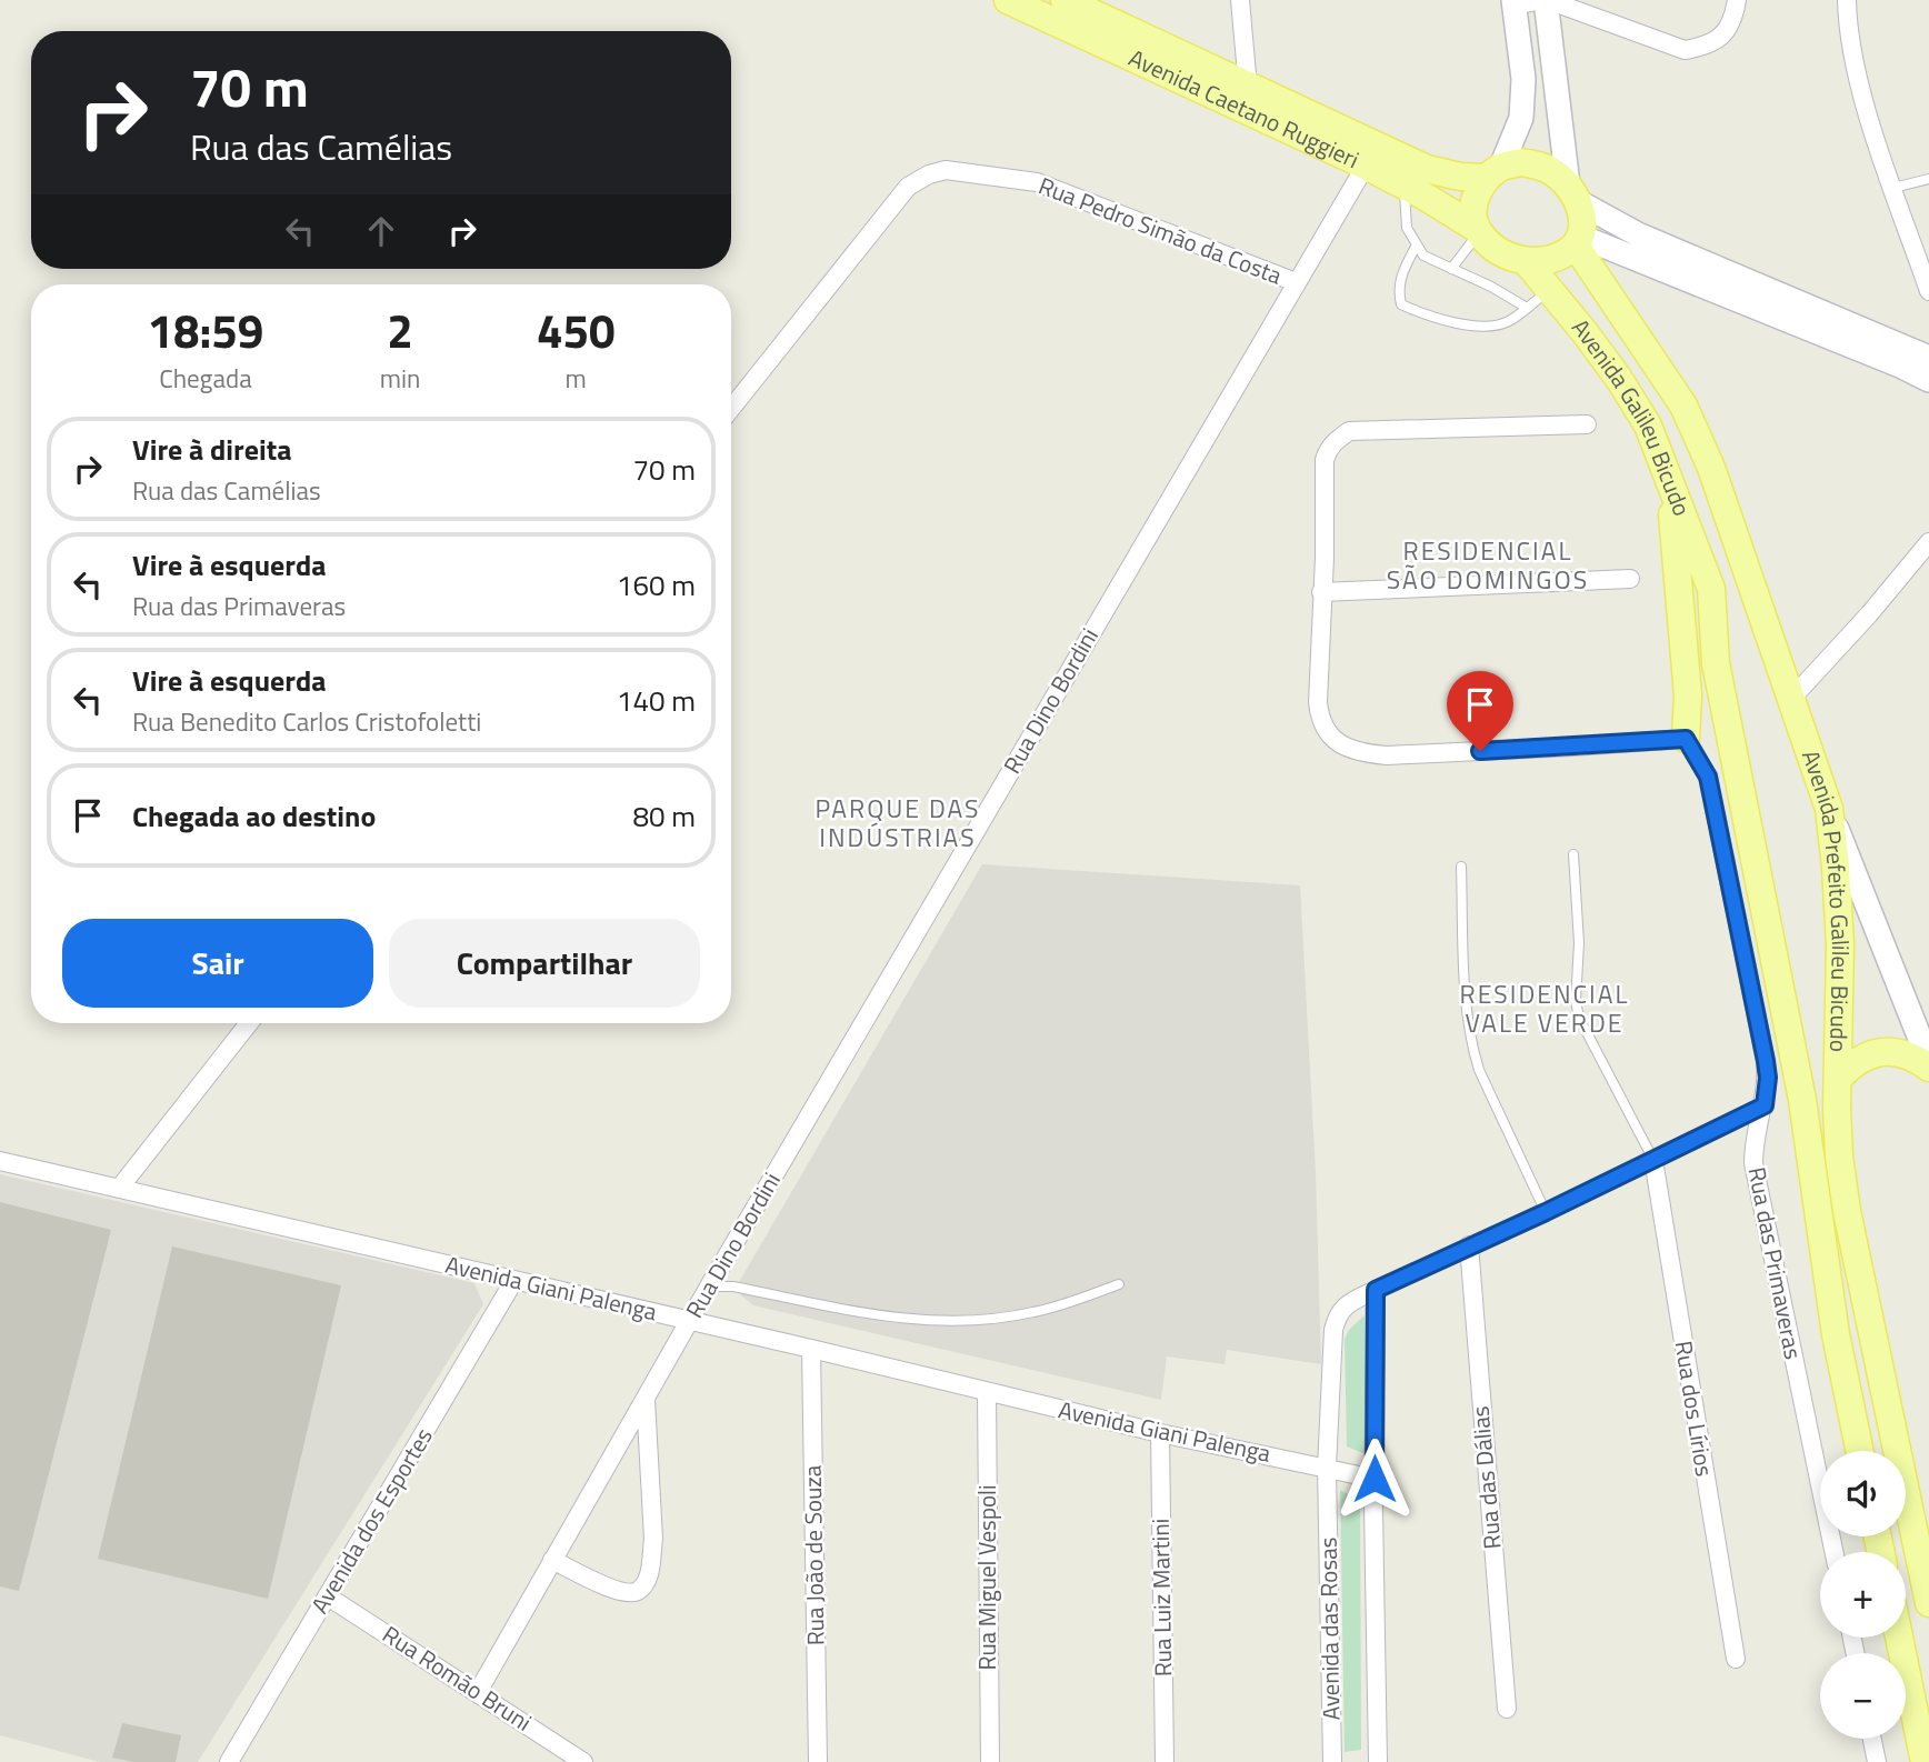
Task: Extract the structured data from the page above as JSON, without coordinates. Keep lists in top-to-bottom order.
{
  "streets": {
    "main road": ["Avenida Caetano Ruggieri", "Avenida Galileu Bicudo", "Avenida Prefeito Galileu Bicudo"],
    "street": [
      "Rua Pedro Simão da Costa",
      "Rua Dino Bordini",
      "Rua das Primaveras",
      "Avenida Giani Palenga",
      "Rua dos Lírios",
      "Rua das Dálias",
      "Avenida dos Esportes",
      "Rua João de Souza",
      "Rua Miguel Vespoli",
      "Rua Luiz Martini",
      "Avenida das Rosas",
      "Rua Romão Bruni"
    ]
  },
  "crossings": [
    ["Avenida Caetano Ruggieri", "Avenida Galileu Bicudo"],
    ["Avenida Caetano Ruggieri", "Rua Dino Bordini"],
    ["Avenida Caetano Ruggieri", "Avenida Prefeito Galileu Bicudo"],
    ["Rua Pedro Simão da Costa", "Rua Dino Bordini"],
    ["Avenida Galileu Bicudo", "Avenida Prefeito Galileu Bicudo"],
    ["Rua Dino Bordini", "Avenida Giani Palenga"],
    ["Rua Dino Bordini", "Rua Romão Bruni"],
    ["Avenida Giani Palenga", "Avenida dos Esportes"],
    ["Avenida Giani Palenga", "Rua João de Souza"],
    ["Avenida Giani Palenga", "Rua Miguel Vespoli"],
    ["Avenida Giani Palenga", "Rua Luiz Martini"],
    ["Avenida Giani Palenga", "Avenida das Rosas"],
    ["Avenida dos Esportes", "Rua Romão Bruni"]
  ],
  "districts": ["RESIDENCIAL SÃO DOMINGOS", "PARQUE DAS INDÚSTRIAS", "RESIDENCIAL VALE VERDE"],
  "page": {
    "turn": ["70 m", "Rua das Camélias"],
    "eta": [
      "18:59",
      "Chegada",
      "2",
      "min",
      "450",
      "m"
    ],
    "list": [
      {
        "name": "Vire à direita",
        "note": "Rua das Camélias",
        "value": "70 m"
      },
      {
        "name": "Vire à esquerda",
        "note": "Rua das Primaveras",
        "value": "160 m"
      },
      {
        "name": "Vire à esquerda",
        "note": "Rua Benedito Carlos Cristofoletti",
        "value": "140 m"
      },
      {
        "name": "Chegada ao destino",
        "value": "80 m"
      }
    ],
    "buttons": ["Sair", "Compartilhar"],
    "map_buttons": ["+", "−"]
  }
}
